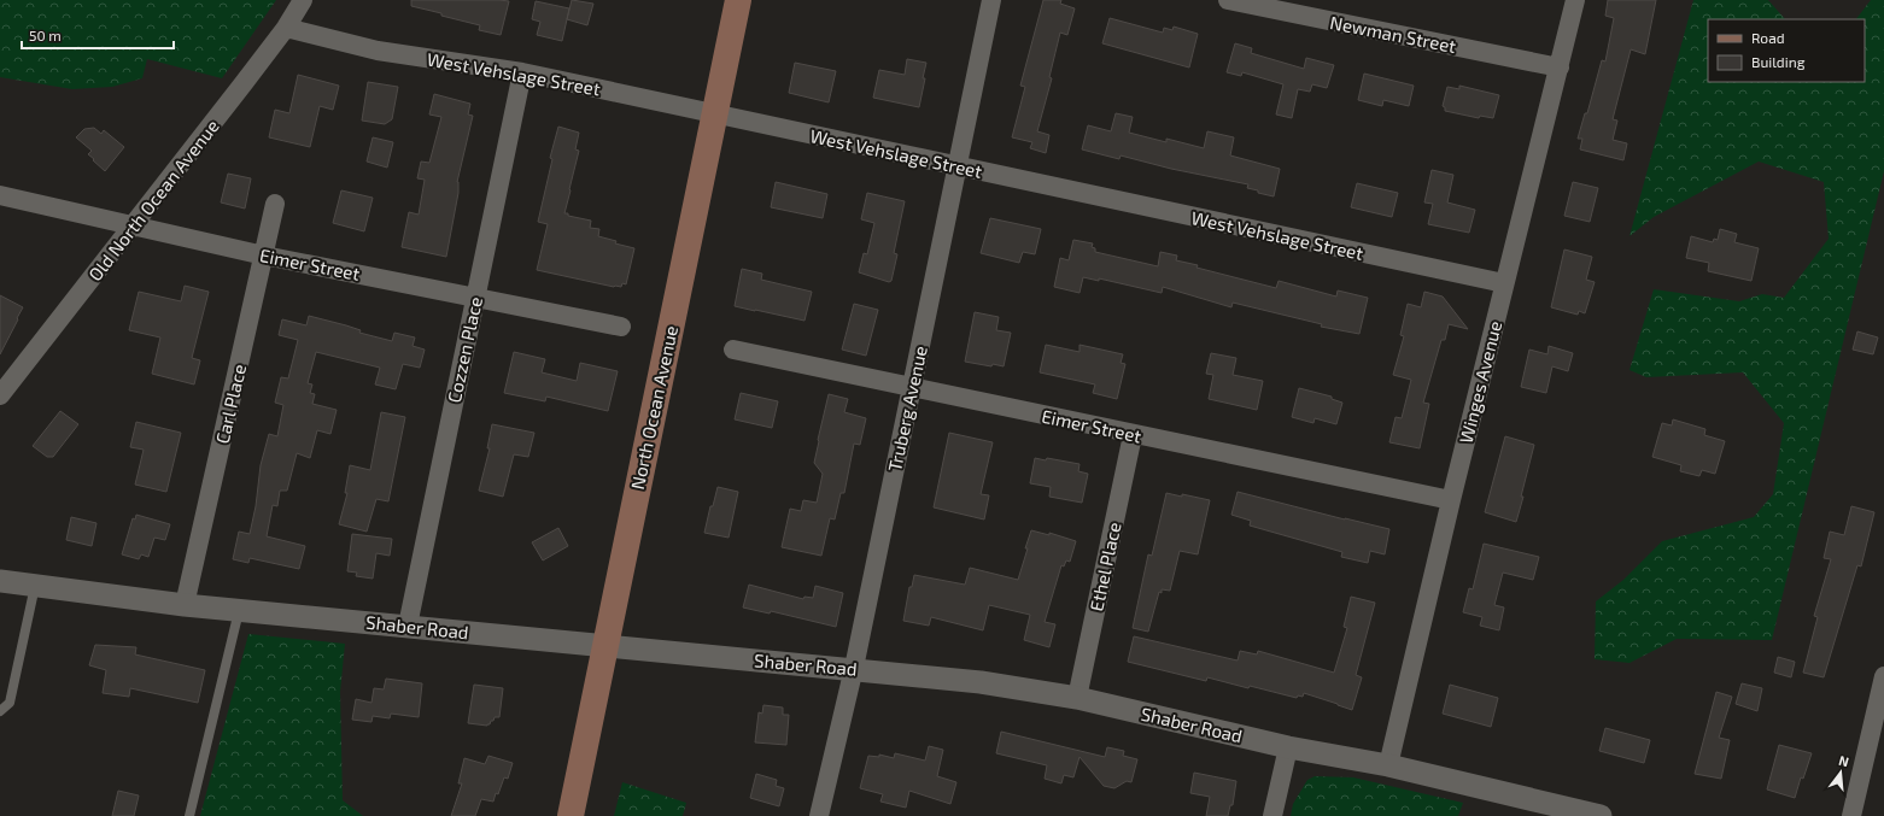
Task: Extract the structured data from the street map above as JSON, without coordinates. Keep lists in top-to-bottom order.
{
  "streets": {
    "main road": ["North Ocean Avenue"],
    "street": [
      "Newman Street",
      "West Vehslage Street",
      "Old North Ocean Avenue",
      "Eimer Street",
      "Cozzen Place",
      "Winges Avenue",
      "Carl Place",
      "Truberg Avenue",
      "Ethel Place",
      "Shaber Road"
    ]
  },
  "crossings": [
    ["Newman Street", "Winges Avenue"],
    ["West Vehslage Street", "Old North Ocean Avenue"],
    ["West Vehslage Street", "Cozzen Place"],
    ["West Vehslage Street", "Winges Avenue"],
    ["West Vehslage Street", "North Ocean Avenue"],
    ["West Vehslage Street", "Truberg Avenue"],
    ["Old North Ocean Avenue", "Eimer Street"],
    ["Eimer Street", "Cozzen Place"],
    ["Eimer Street", "Winges Avenue"],
    ["Eimer Street", "Carl Place"],
    ["Eimer Street", "Truberg Avenue"],
    ["Eimer Street", "Ethel Place"],
    ["Cozzen Place", "Shaber Road"],
    ["Winges Avenue", "Shaber Road"],
    ["Carl Place", "Shaber Road"],
    ["North Ocean Avenue", "Shaber Road"],
    ["Truberg Avenue", "Shaber Road"],
    ["Ethel Place", "Shaber Road"]
  ],
  "legend": ["Road", "Building"],
  "scale_bar": "50 m",
  "north": "top"
}
